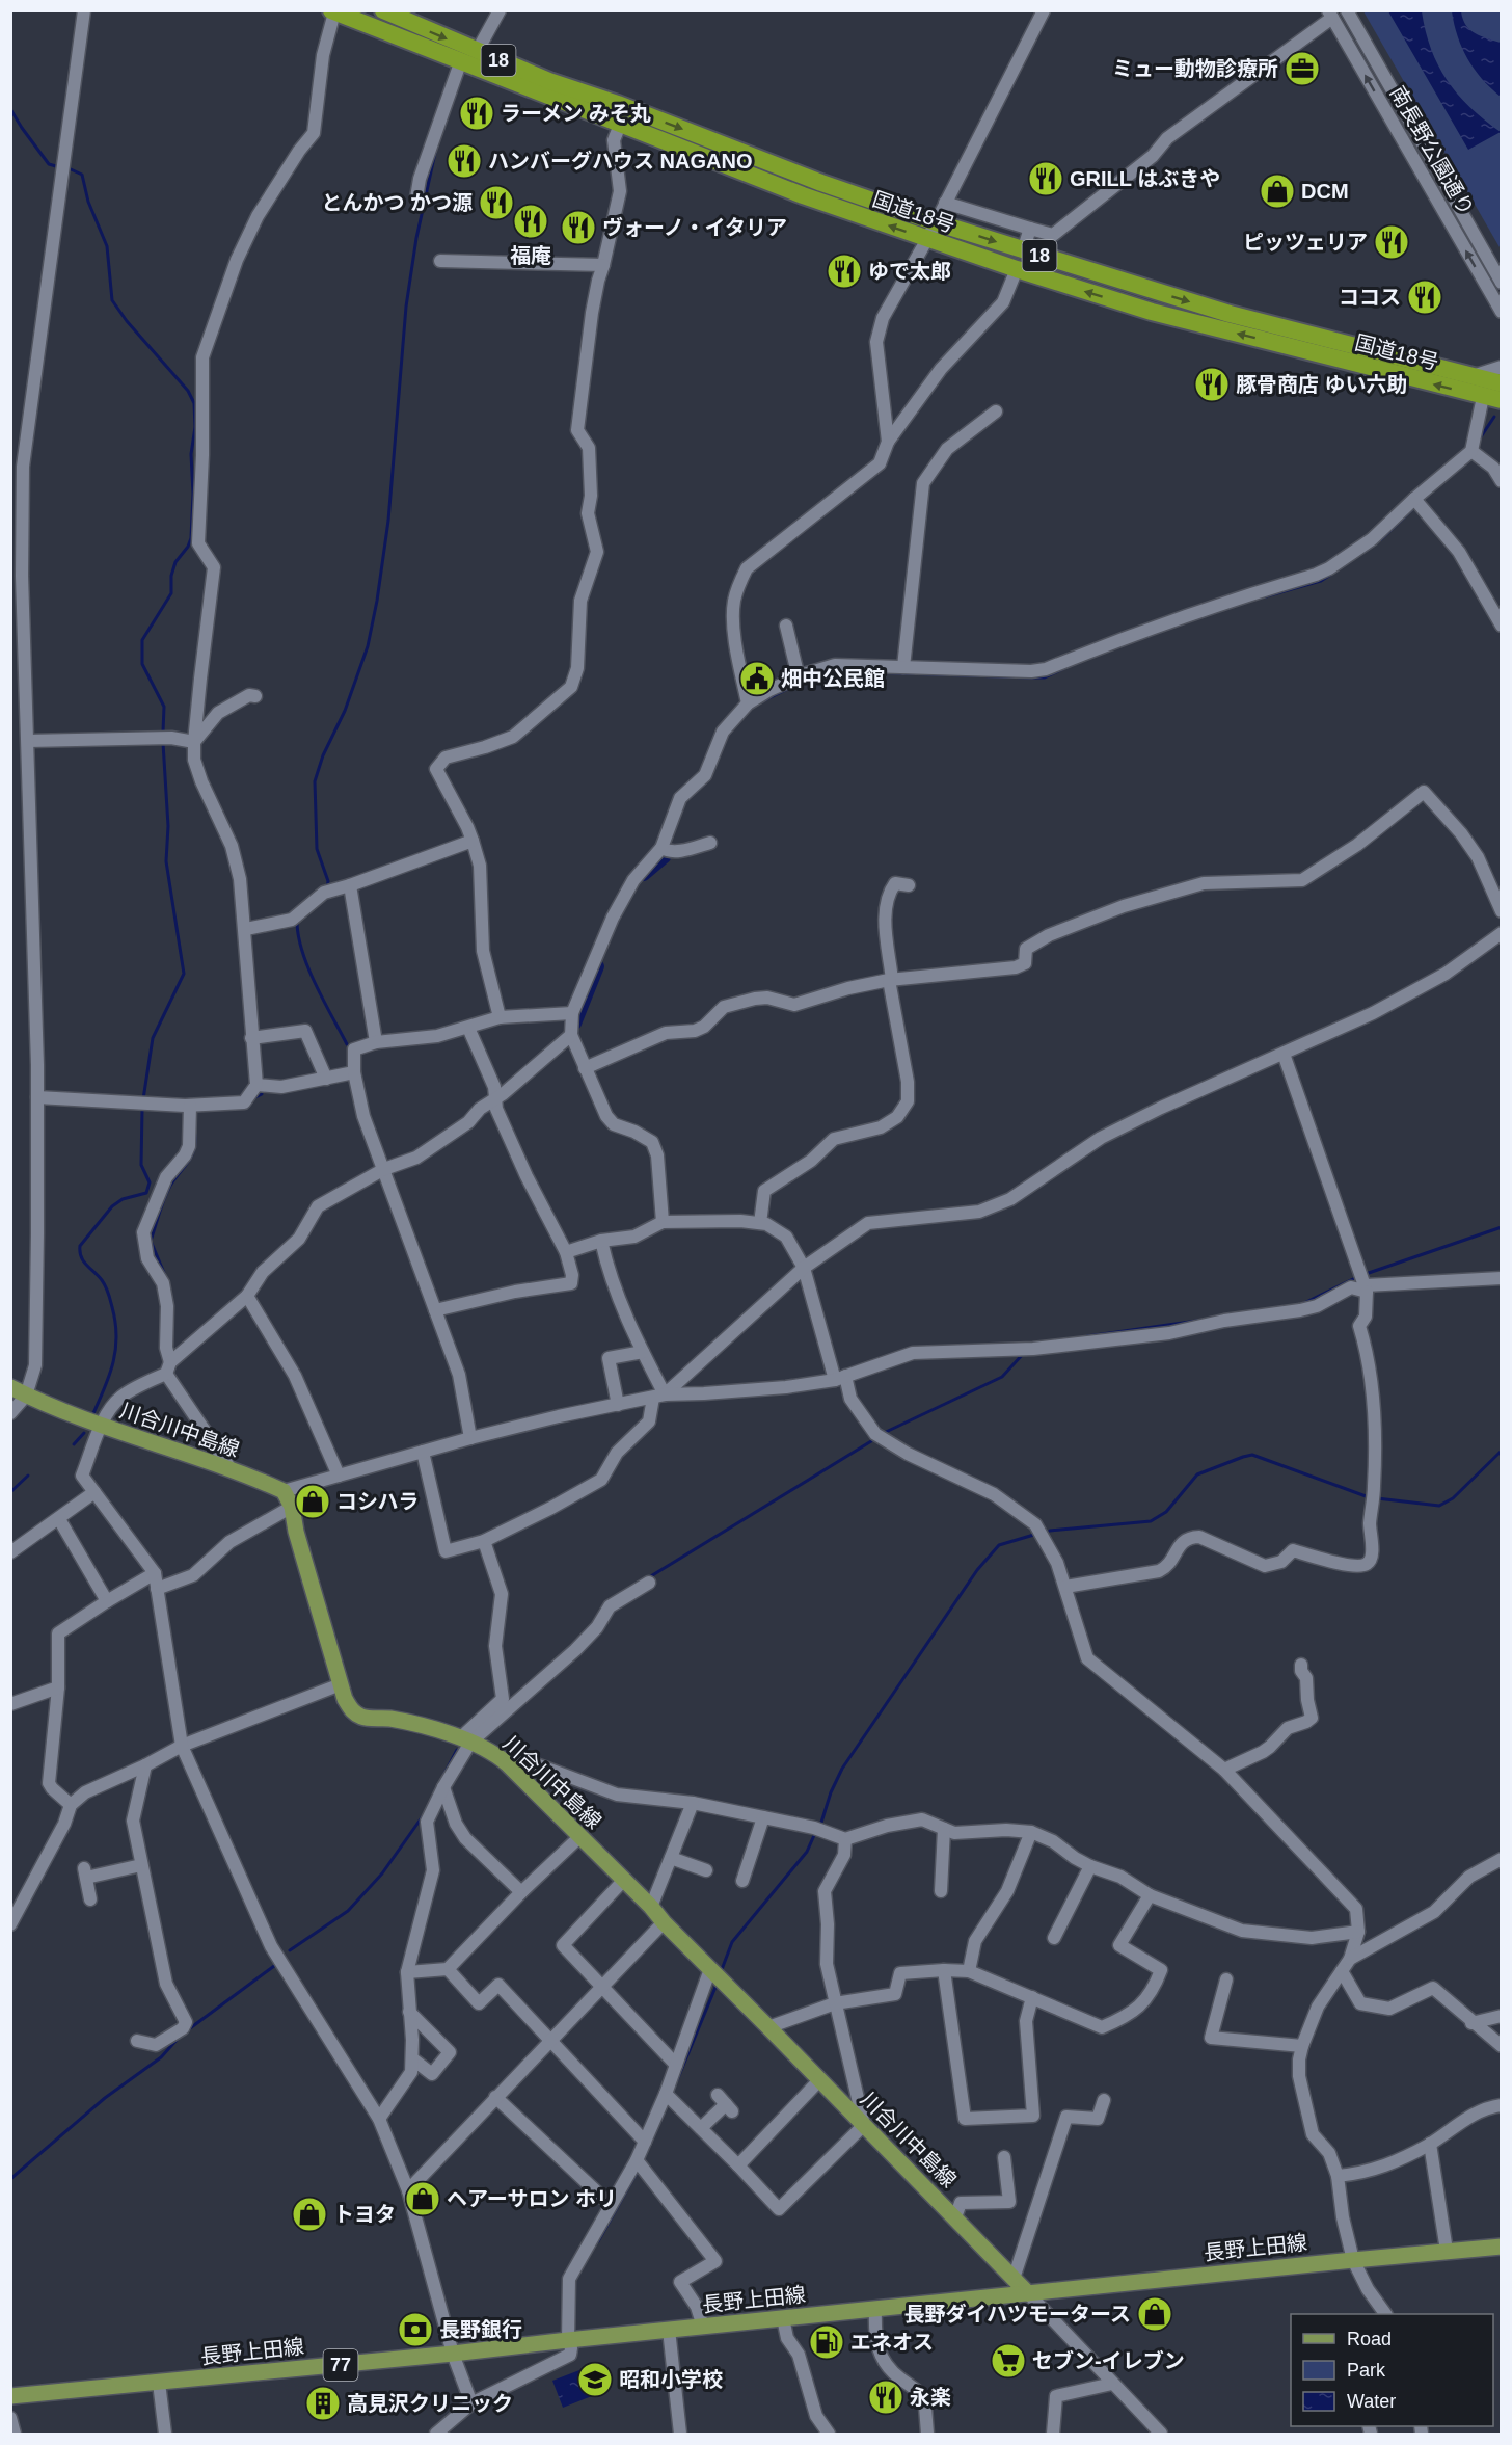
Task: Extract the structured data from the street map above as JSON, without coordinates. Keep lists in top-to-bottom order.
{
  "streets": {
    "highway": ["18", "国道18号"],
    "main road": ["川合川中島線", "長野上田線", "77"],
    "street": ["南長野公園通り"]
  },
  "crossings": [
    ["川合川中島線", "長野上田線"]
  ],
  "places": {
    "office": ["ミュー動物診療所"],
    "restaurant": [
      "ラーメン みそ丸",
      "ハンバーグハウス NAGANO",
      "GRILL はぶきや",
      "とんかつ かつ源",
      "福庵",
      "ヴォーノ・イタリア",
      "ピッツェリア",
      "ゆで太郎",
      "ココス",
      "豚骨商店 ゆい六助",
      "永楽"
    ],
    "shop": [
      "DCM",
      "コシハラ",
      "ヘアーサロン ホリ",
      "トヨタ",
      "長野ダイハツモータース"
    ],
    "public building": ["畑中公民館"],
    "bank": ["長野銀行"],
    "fuel station": ["エネオス"],
    "supermarket": ["セブン-イレブン"],
    "school or university": ["昭和小学校"],
    "building": ["高見沢クリニック"]
  },
  "legend": ["Road", "Park", "Water"]
}
